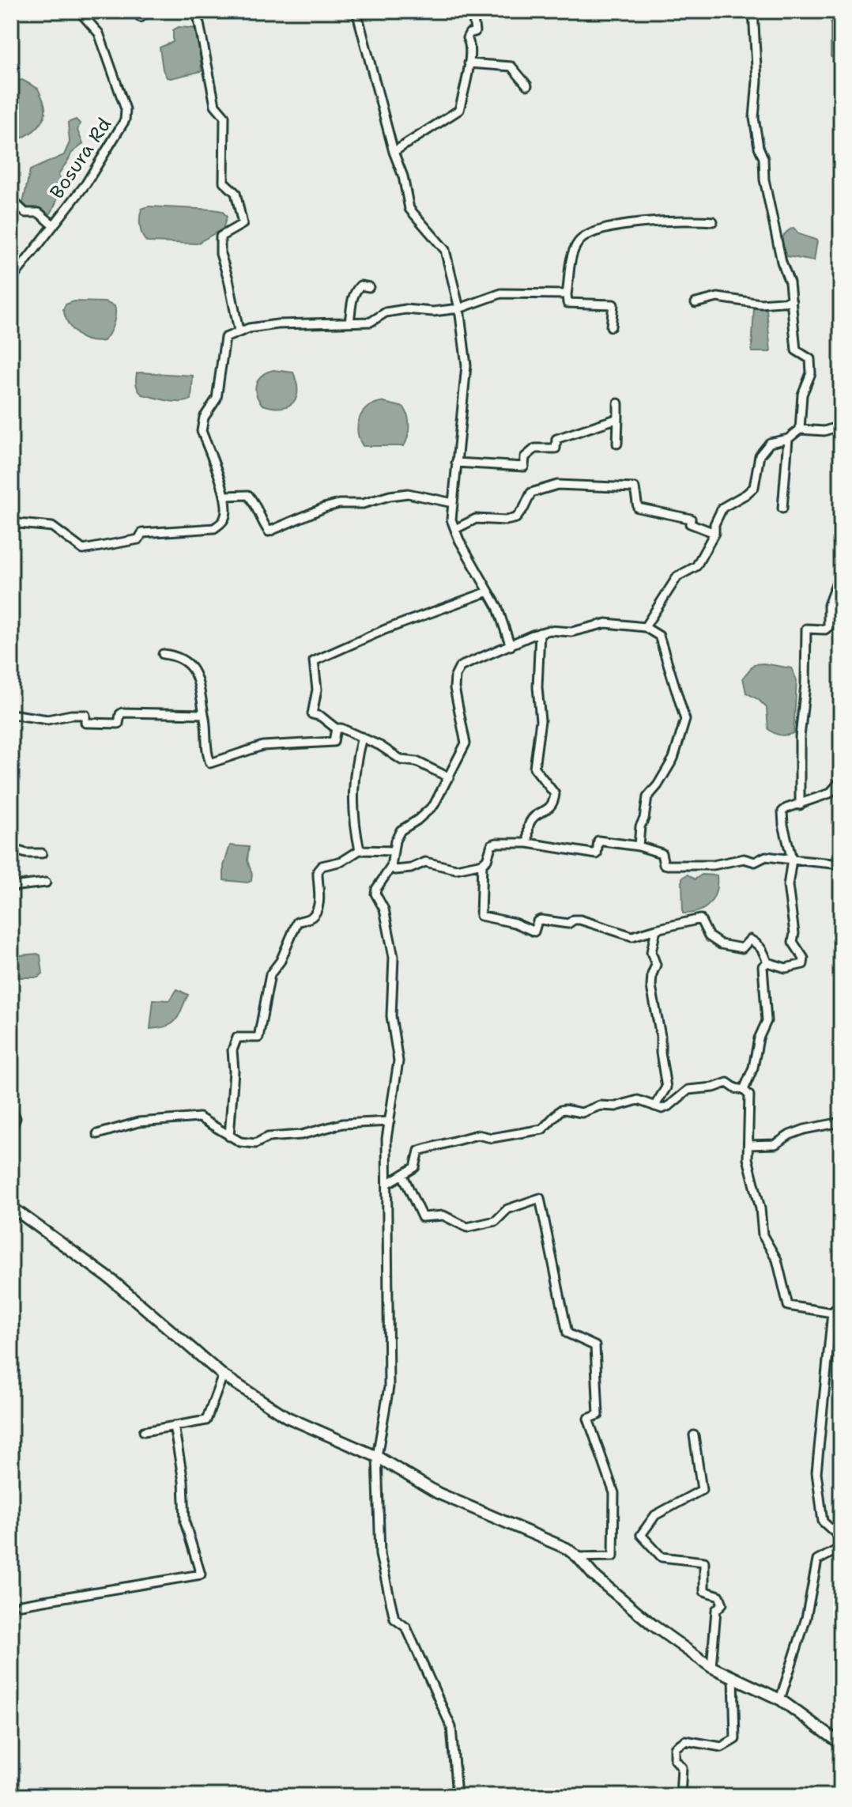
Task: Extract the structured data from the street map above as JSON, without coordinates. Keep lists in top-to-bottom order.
{
  "streets": {
    "street": ["Bosura Rd"]
  }
}
